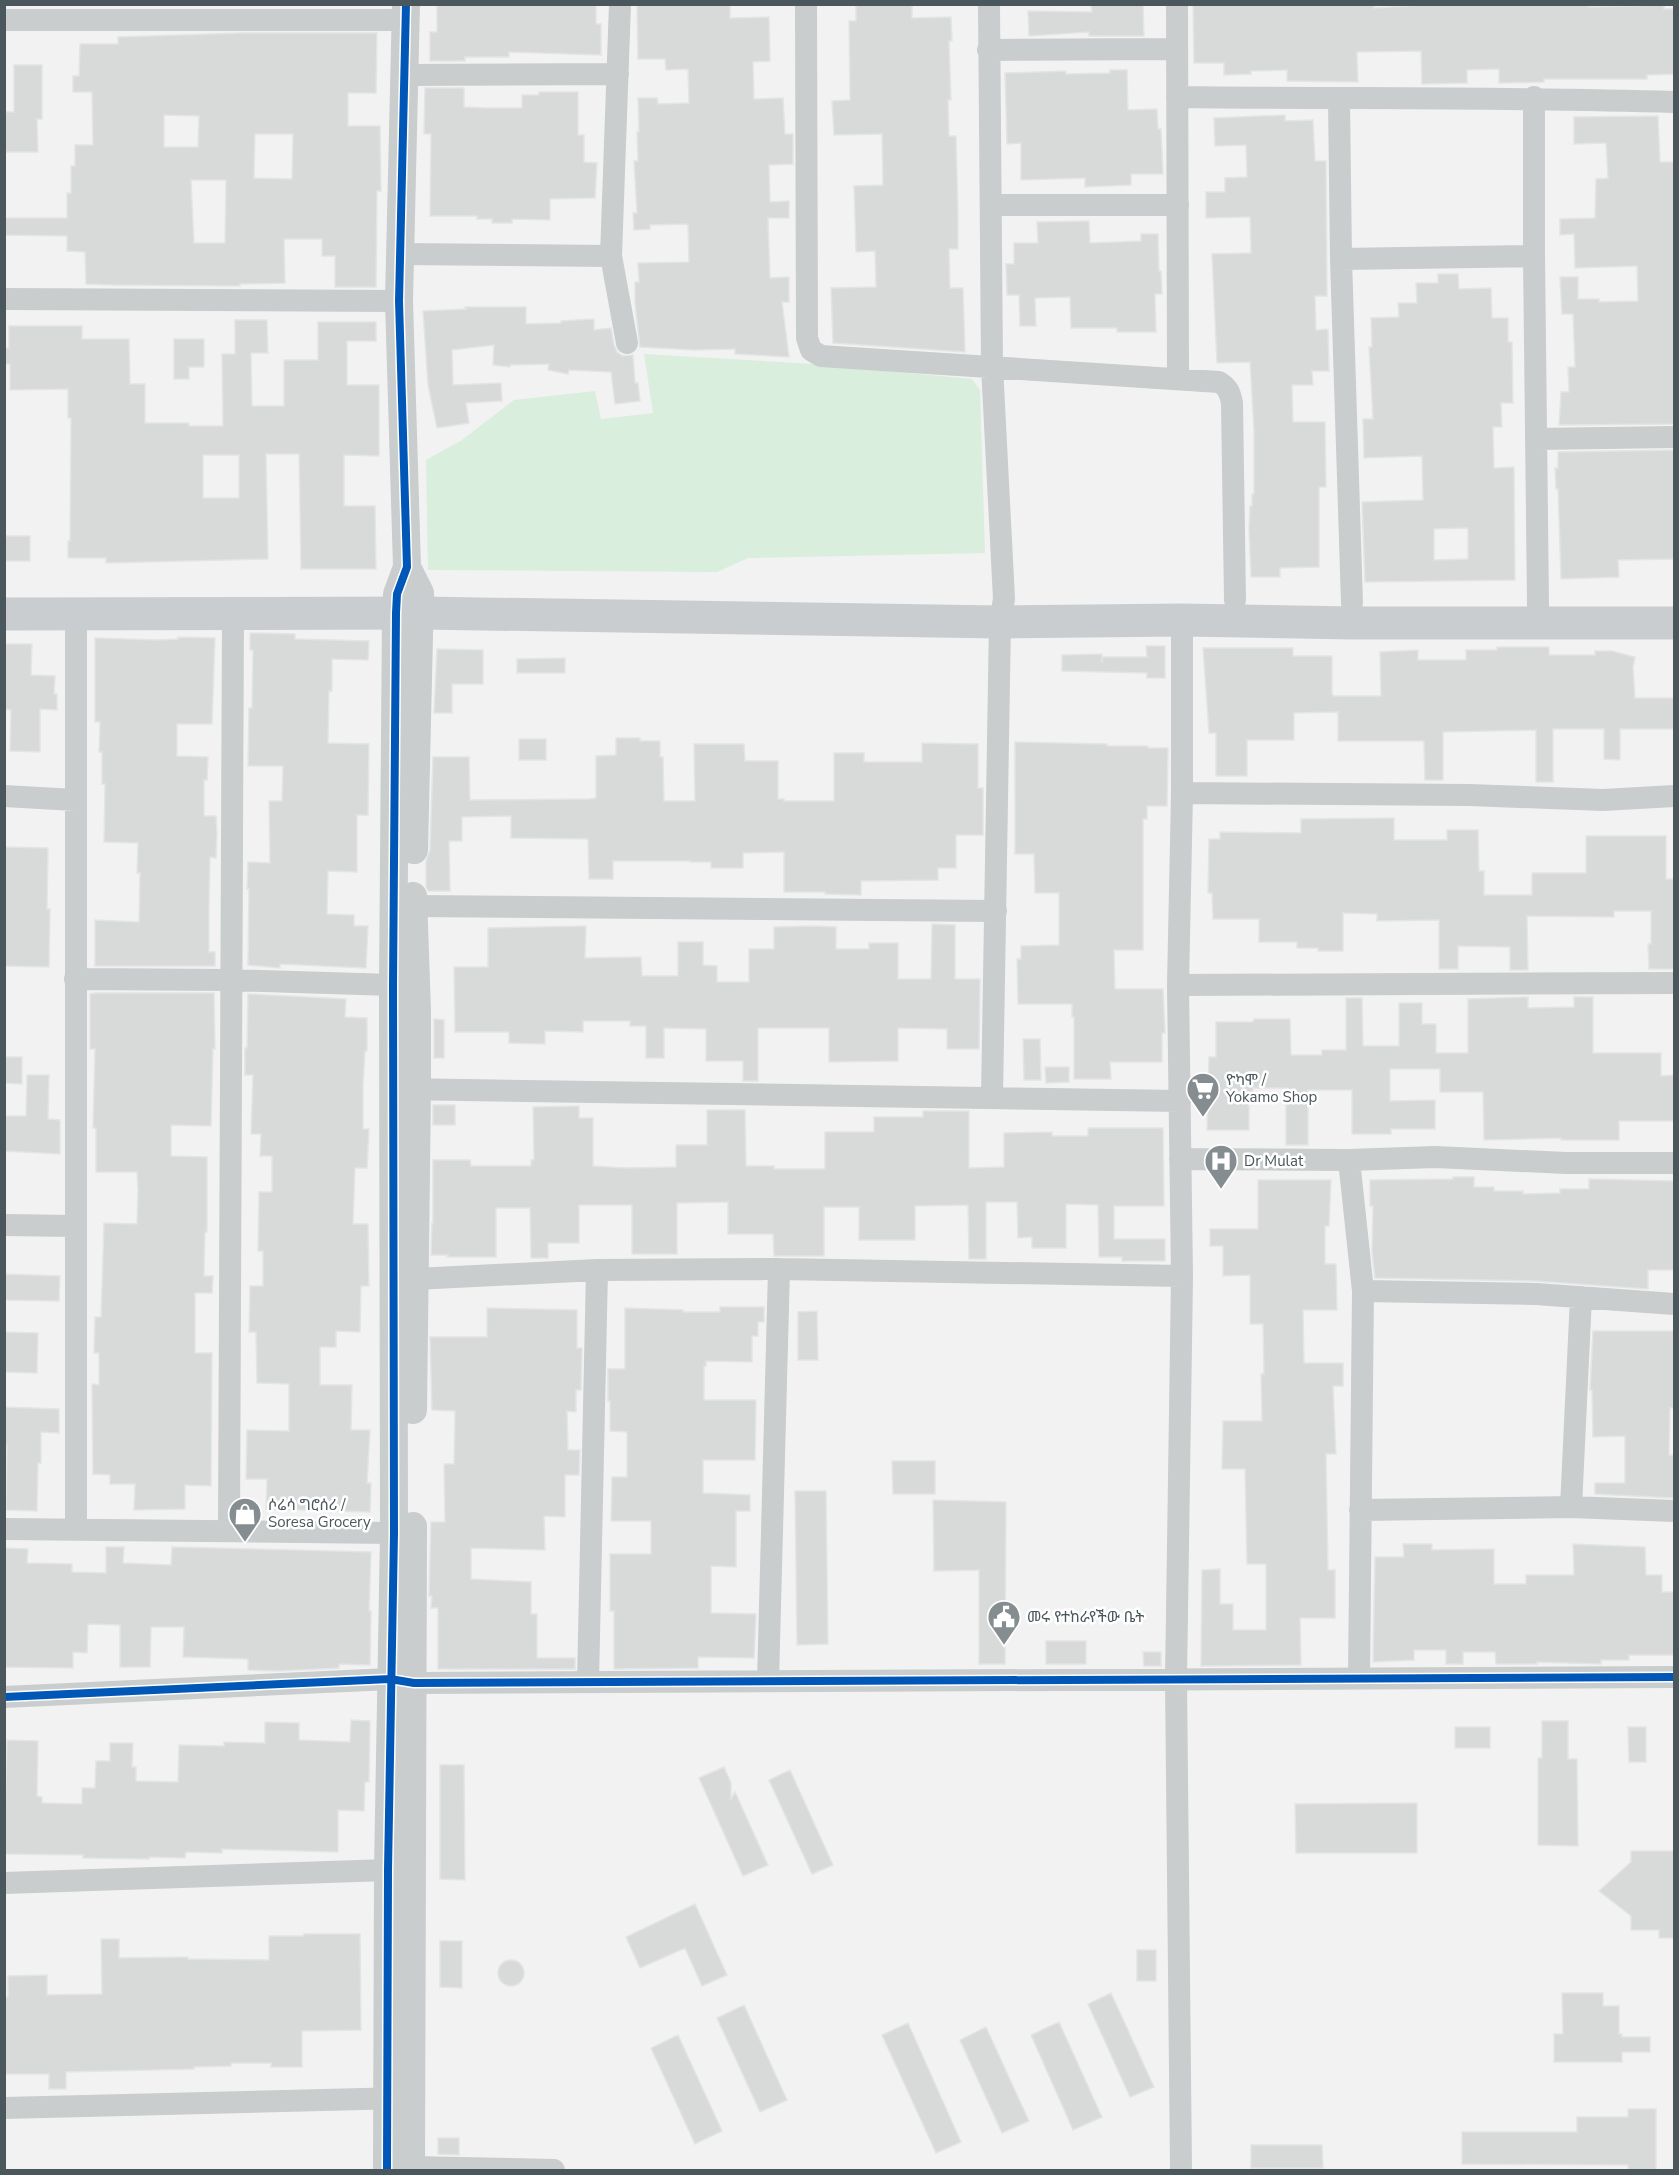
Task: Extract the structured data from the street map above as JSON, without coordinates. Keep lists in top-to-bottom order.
{
  "places": {
    "supermarket": ["ዮካሞ / Yokamo Shop"],
    "hospital": ["Dr Mulat"],
    "shop": ["ሶሬሳ ግሮሰሪ / Soresa Grocery"],
    "public building": ["መሩ የተከራየችው ቤት"]
  }
}
